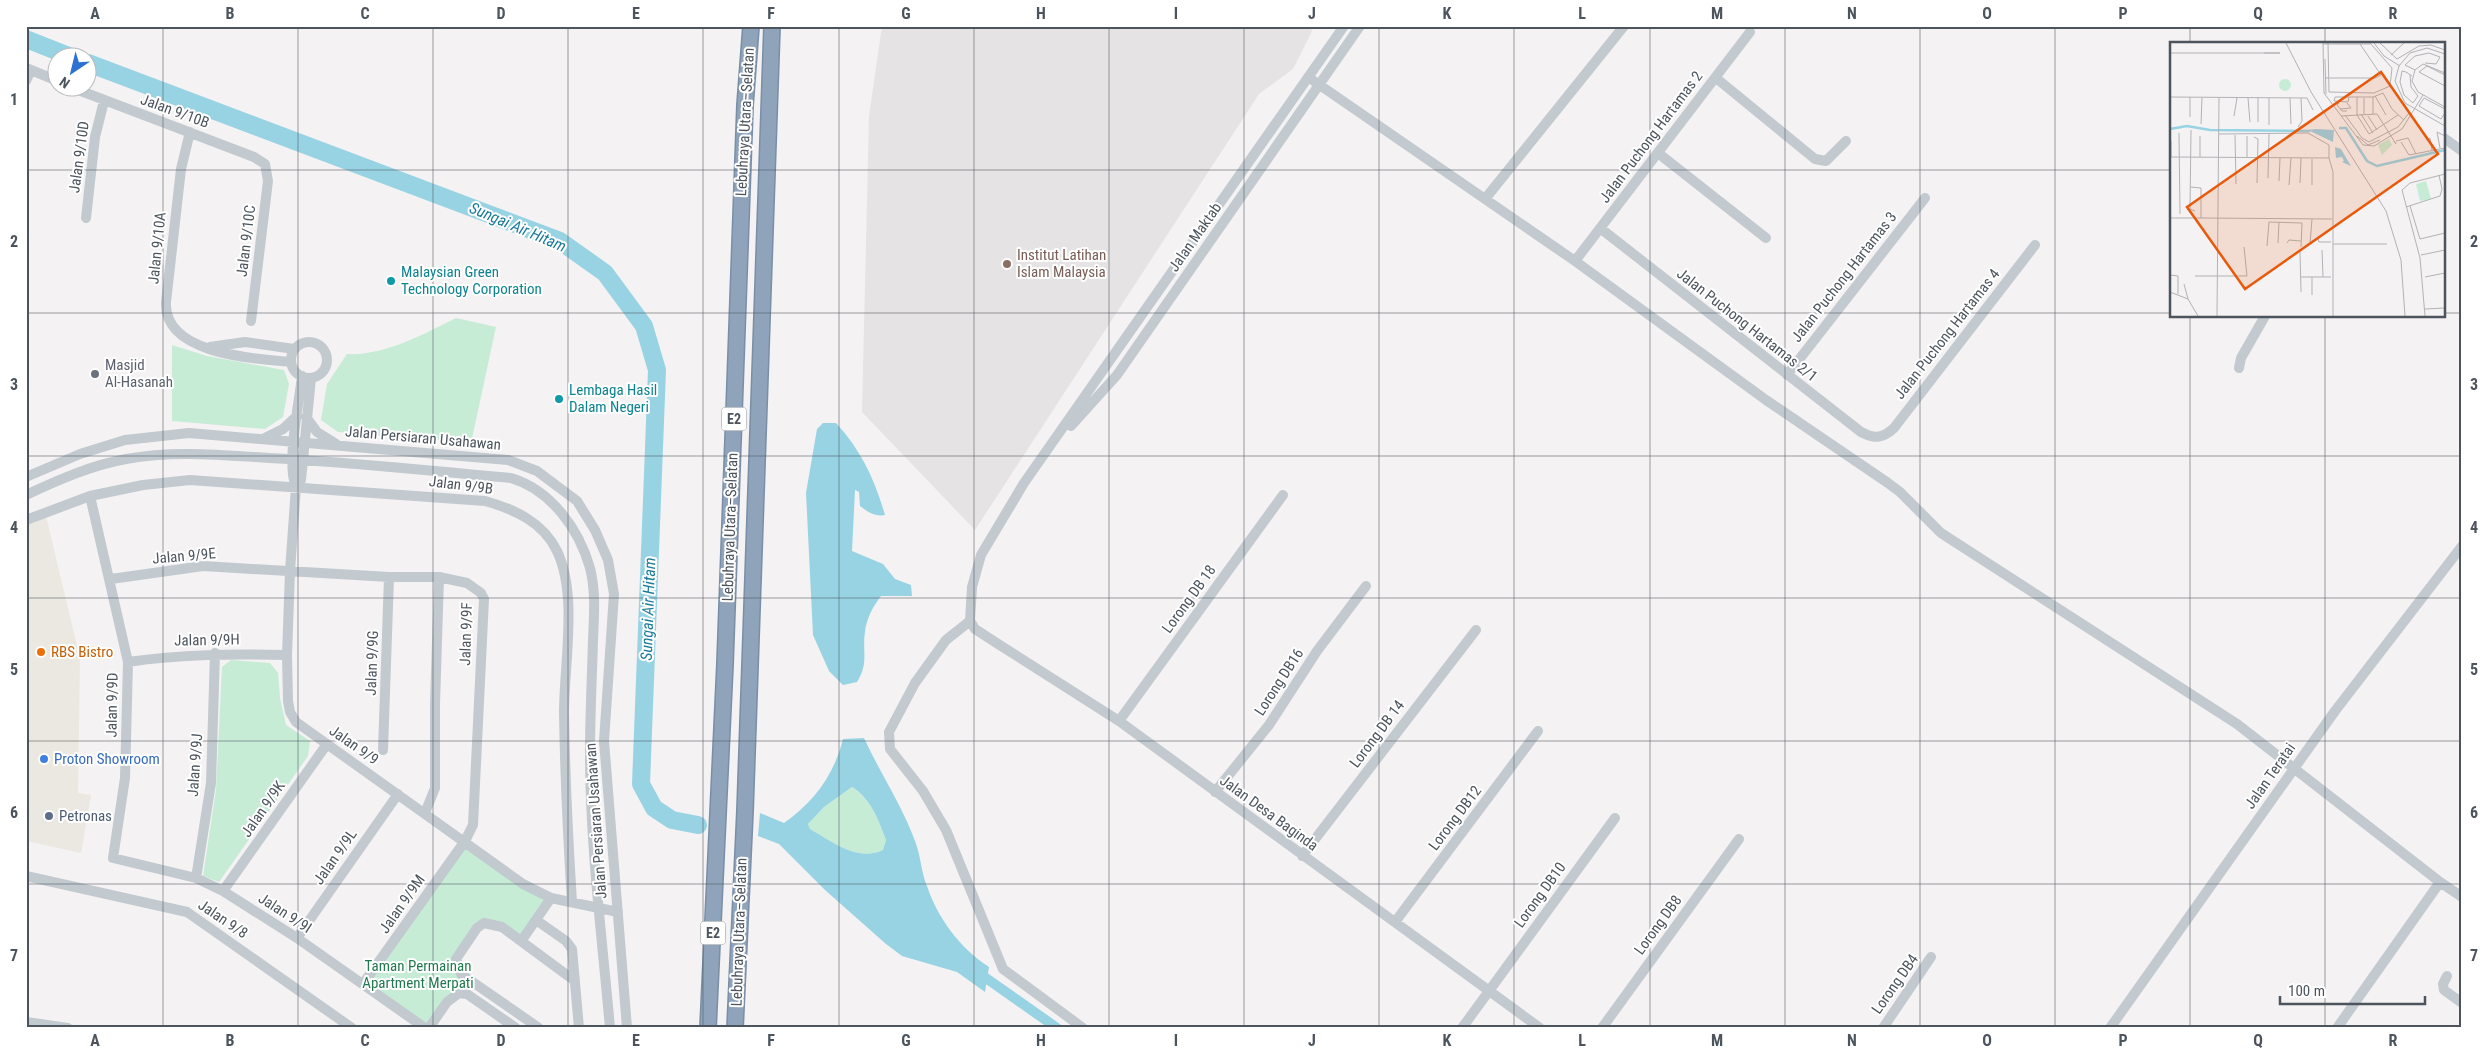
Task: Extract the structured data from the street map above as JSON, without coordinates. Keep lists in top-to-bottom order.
{
  "streets": {
    "highway": ["Lebuhraya Utara–Selatan", "E2"],
    "street": [
      "Jalan 9/10B",
      "Jalan Puchong Hartamas 2",
      "Jalan 9/10D",
      "Jalan Maktab",
      "Jalan 9/10C",
      "Jalan 9/10A",
      "Jalan Puchong Hartamas 3",
      "Jalan Puchong Hartamas 2/1",
      "Jalan Puchong Hartamas 4",
      "Jalan Persiaran Usahawan",
      "Jalan 9/9B",
      "Jalan 9/9E",
      "Lorong DB 18",
      "Jalan 9/9F",
      "Jalan 9/9H",
      "Jalan 9/9G",
      "Lorong DB16",
      "Jalan 9/9D",
      "Lorong DB 14",
      "Jalan 9/9",
      "Jalan 9/9J",
      "Jalan Teratai",
      "Jalan 9/9K",
      "Jalan Desa Baginda",
      "Lorong DB12",
      "Jalan 9/9L",
      "Lorong DB10",
      "Jalan 9/9M",
      "Jalan 9/9I",
      "Jalan 9/8",
      "Lorong DB8",
      "Lorong DB4"
    ]
  },
  "crossings": [
    ["Jalan 9/10B", "Jalan 9/10D"],
    ["Jalan 9/10B", "Jalan 9/10C"],
    ["Jalan 9/10B", "Jalan 9/10A"],
    ["Jalan Puchong Hartamas 2", "Jalan Puchong Hartamas 2/1"],
    ["Jalan Maktab", "Jalan Desa Baginda"],
    ["Jalan 9/10A", "Jalan 9/9"],
    ["Jalan Puchong Hartamas 3", "Jalan Puchong Hartamas 2/1"],
    ["Jalan Puchong Hartamas 2/1", "Jalan Puchong Hartamas 4"],
    ["Jalan Persiaran Usahawan", "Jalan 9/9"],
    ["Jalan 9/9B", "Jalan 9/9D"],
    ["Jalan 9/9B", "Jalan 9/9"],
    ["Jalan 9/9E", "Jalan 9/9F"],
    ["Jalan 9/9E", "Jalan 9/9D"],
    ["Jalan 9/9E", "Jalan 9/9"],
    ["Lorong DB 18", "Jalan Desa Baginda"],
    ["Jalan 9/9F", "Jalan 9/9G"],
    ["Jalan 9/9F", "Jalan 9/9"],
    ["Jalan 9/9F", "Jalan 9/9M"],
    ["Jalan 9/9H", "Jalan 9/9D"],
    ["Jalan 9/9H", "Jalan 9/9"],
    ["Jalan 9/9H", "Jalan 9/9J"],
    ["Lorong DB16", "Jalan Desa Baginda"],
    ["Jalan 9/9D", "Jalan 9/9I"],
    ["Lorong DB 14", "Jalan Desa Baginda"],
    ["Jalan 9/9", "Jalan 9/9K"],
    ["Jalan 9/9", "Jalan 9/9L"],
    ["Jalan 9/9", "Jalan 9/9M"],
    ["Jalan 9/9J", "Jalan 9/9I"],
    ["Jalan 9/9K", "Jalan 9/9I"],
    ["Jalan Desa Baginda", "Lorong DB12"],
    ["Jalan Desa Baginda", "Lorong DB10"],
    ["Jalan 9/9L", "Jalan 9/9I"],
    ["Jalan 9/9M", "Jalan 9/9I"]
  ],
  "water": ["Sungai Air Hitam"],
  "parks": ["Taman Permainan Apartment Merpati"],
  "places": [
    "Institut Latihan Islam Malaysia",
    "Malaysian Green Technology Corporation",
    "Masjid Al-Hasanah",
    "Lembaga Hasil Dalam Negeri",
    "RBS Bistro",
    "Proton Showroom",
    "Petronas"
  ],
  "scale_bar": "100 m",
  "north": "bottom left",
  "grid": {
    "columns": [
      "A",
      "B",
      "C",
      "D",
      "E",
      "F",
      "G",
      "H",
      "I",
      "J",
      "K",
      "L",
      "M",
      "N",
      "O",
      "P",
      "Q",
      "R"
    ],
    "rows": [
      "1",
      "2",
      "3",
      "4",
      "5",
      "6",
      "7"
    ]
  }
}
